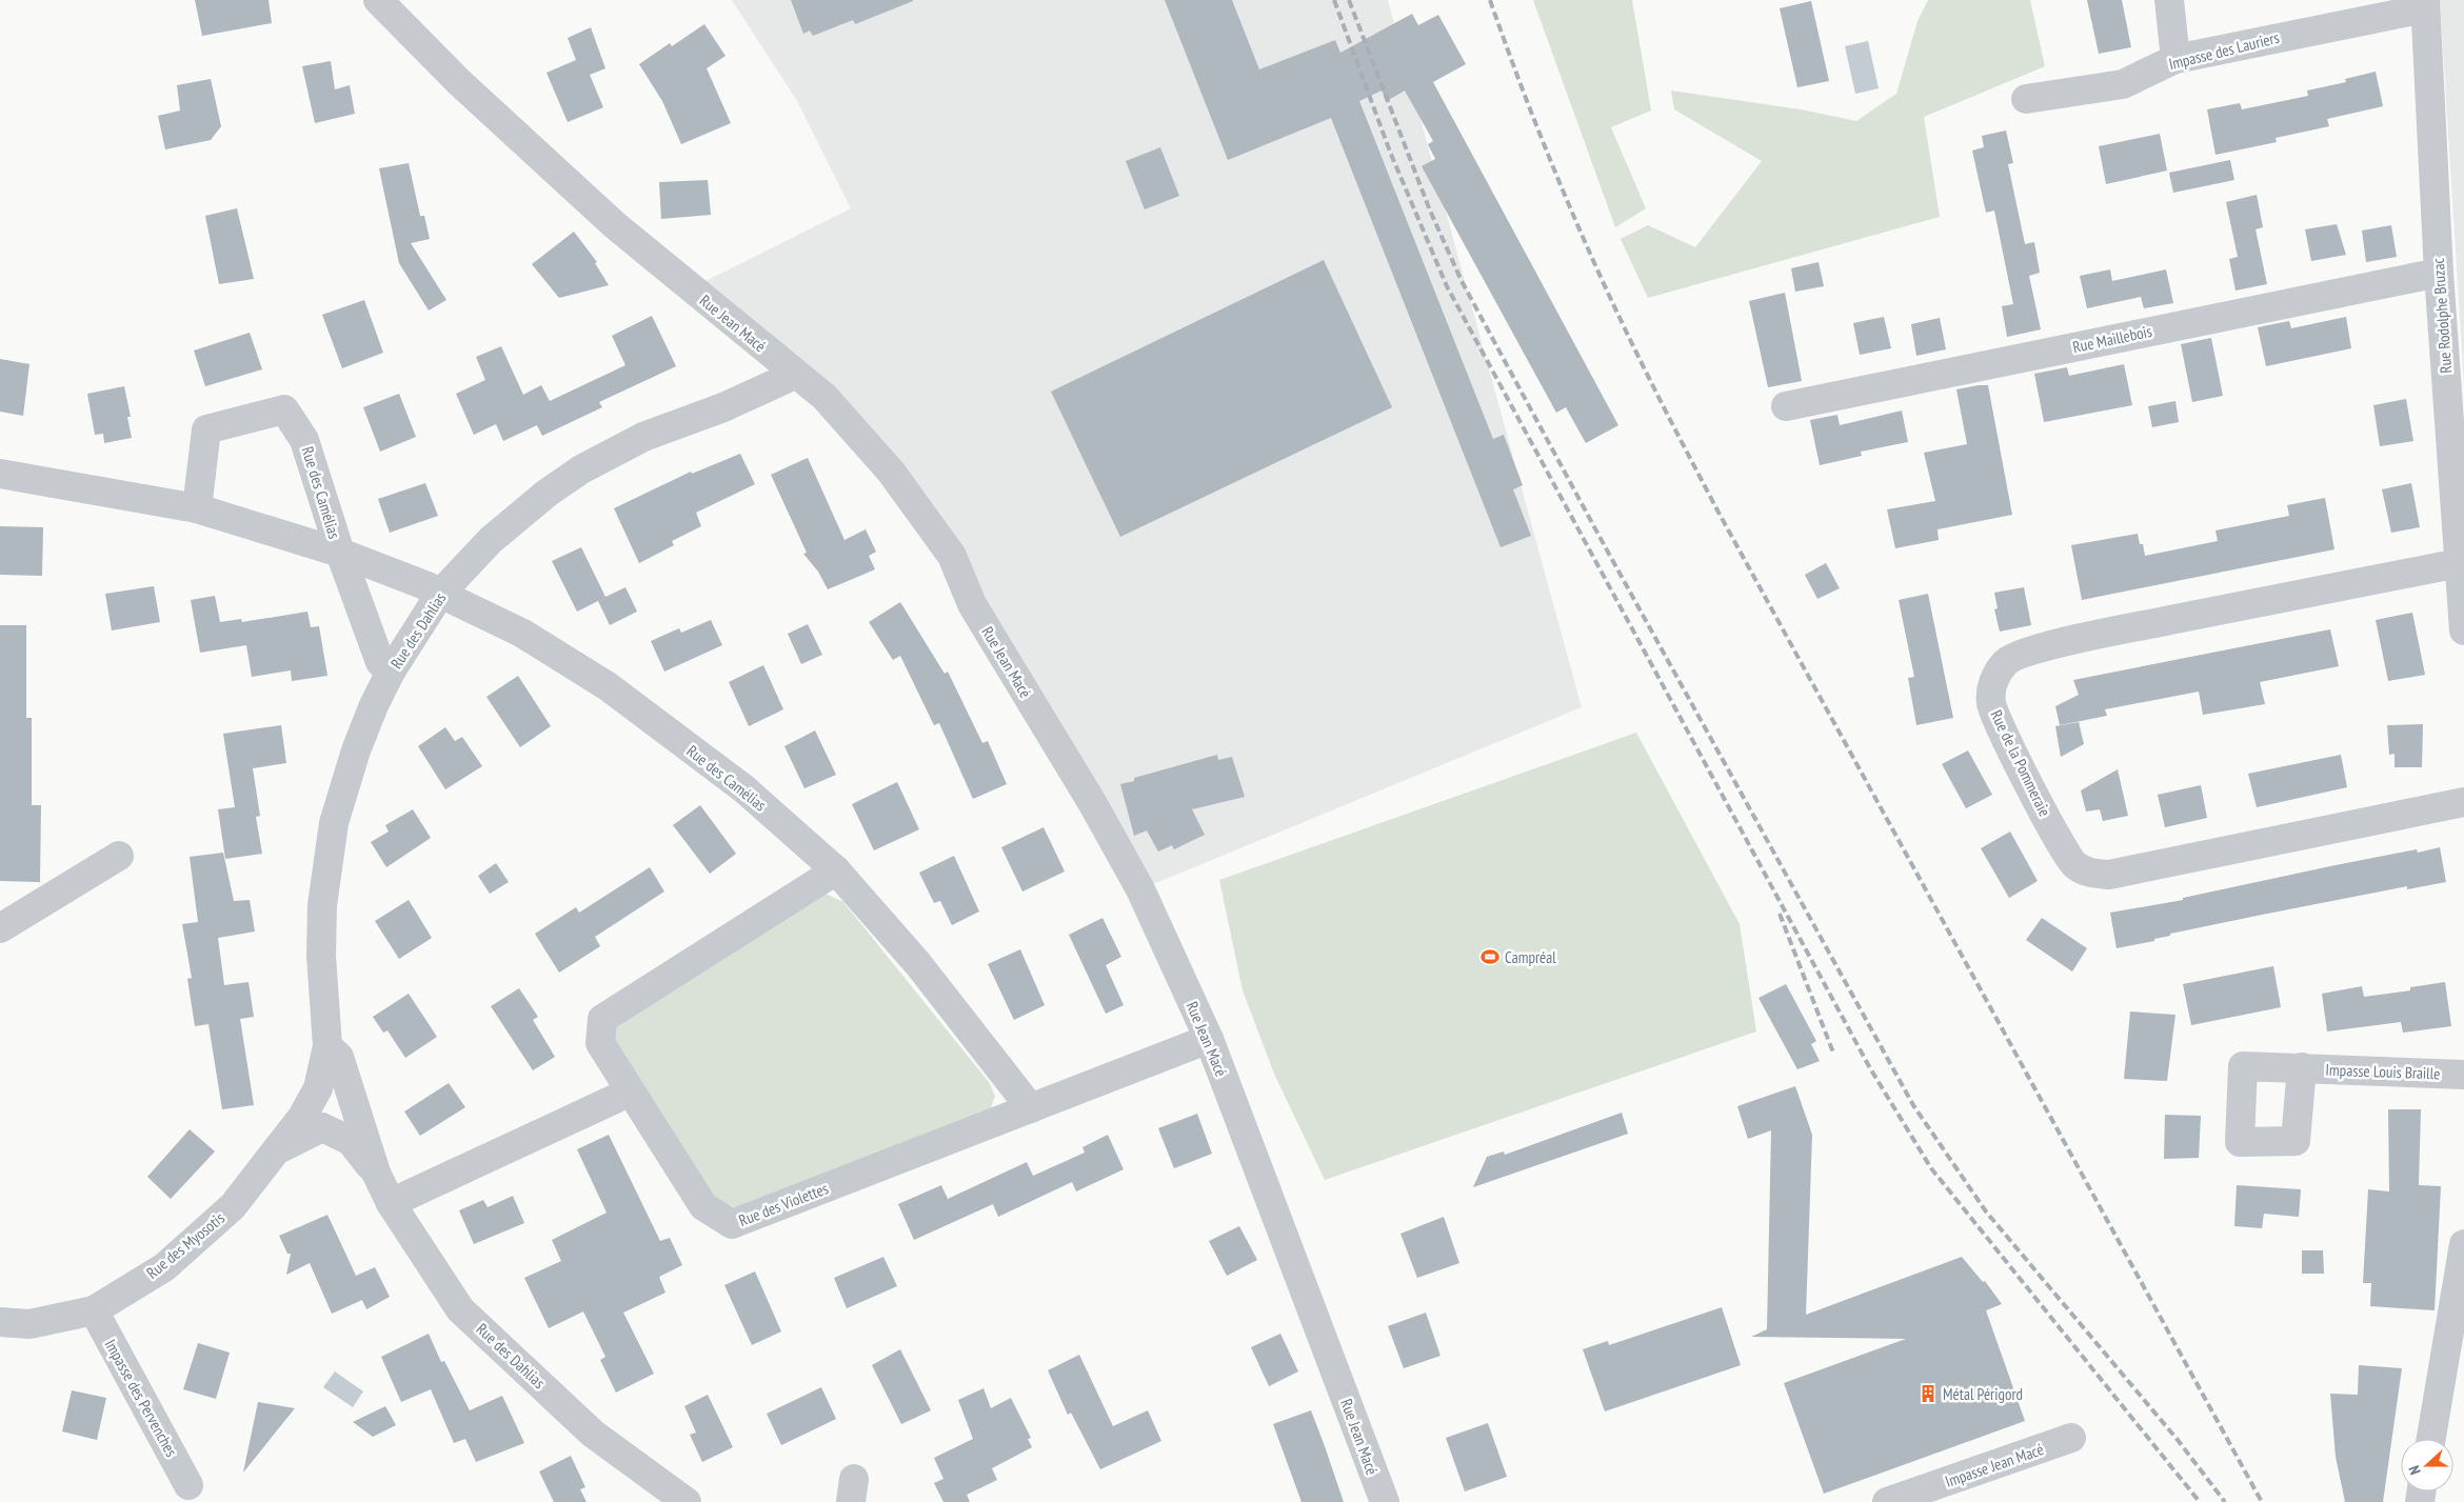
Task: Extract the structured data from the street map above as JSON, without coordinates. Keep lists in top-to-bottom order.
{
  "streets": {
    "street": [
      "Impasse des Lauriers",
      "Rue Rodolphe Bruzac",
      "Rue Jean Macé",
      "Rue Maillebois",
      "Rue des Camélias",
      "Rue des Dahlias",
      "Rue de la Pommeraie",
      "Impasse Louis Braille",
      "Rue des Violettes",
      "Rue des Myosotis",
      "Impasse des Pervenches",
      "Impasse Jean Macé"
    ]
  },
  "crossings": [
    ["Impasse des Lauriers", "Rue Rodolphe Bruzac"],
    ["Rue Rodolphe Bruzac", "Rue Maillebois"],
    ["Rue Rodolphe Bruzac", "Rue de la Pommeraie"],
    ["Rue Jean Macé", "Rue des Dahlias"],
    ["Rue Jean Macé", "Rue des Violettes"],
    ["Rue des Camélias", "Rue des Dahlias"],
    ["Rue des Camélias", "Rue des Violettes"],
    ["Rue des Dahlias", "Rue des Myosotis"],
    ["Rue des Myosotis", "Impasse des Pervenches"]
  ],
  "places": {
    "sports": ["Campréal"],
    "building": ["Métal Périgord"]
  },
  "north": "left"
}
